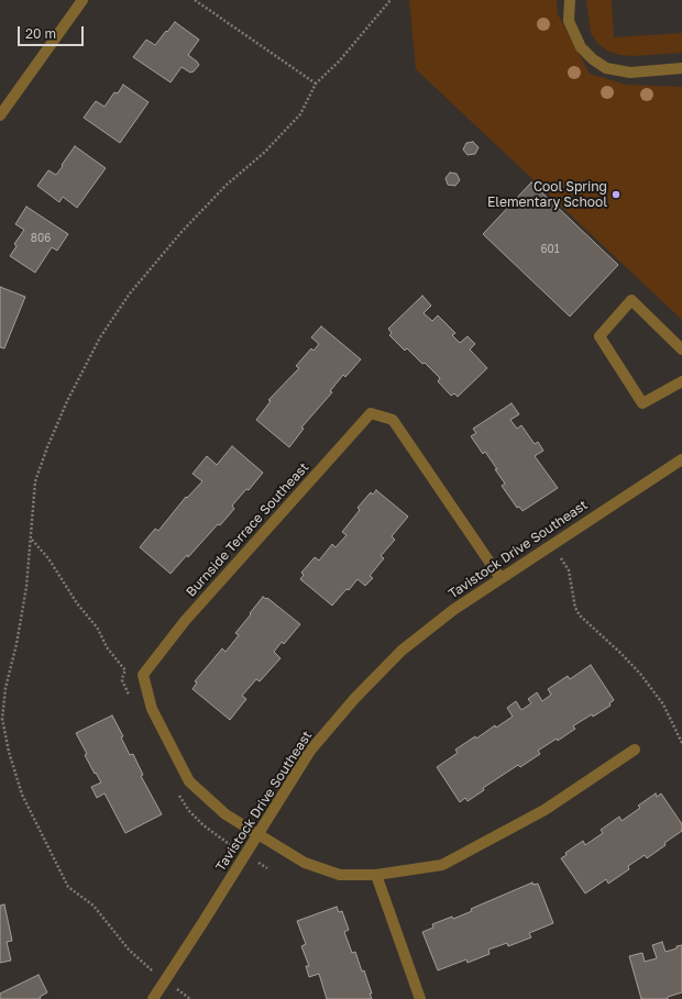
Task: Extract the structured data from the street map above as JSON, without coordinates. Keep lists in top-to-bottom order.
{
  "streets": {
    "street": ["Burnside Terrace Southeast", "Tavistock Drive Southeast"]
  },
  "crossings": [
    ["Burnside Terrace Southeast", "Tavistock Drive Southeast"]
  ],
  "places": ["Cool Spring Elementary School"],
  "house_numbers": ["806", "601"],
  "scale_bar": "20 m"
}
